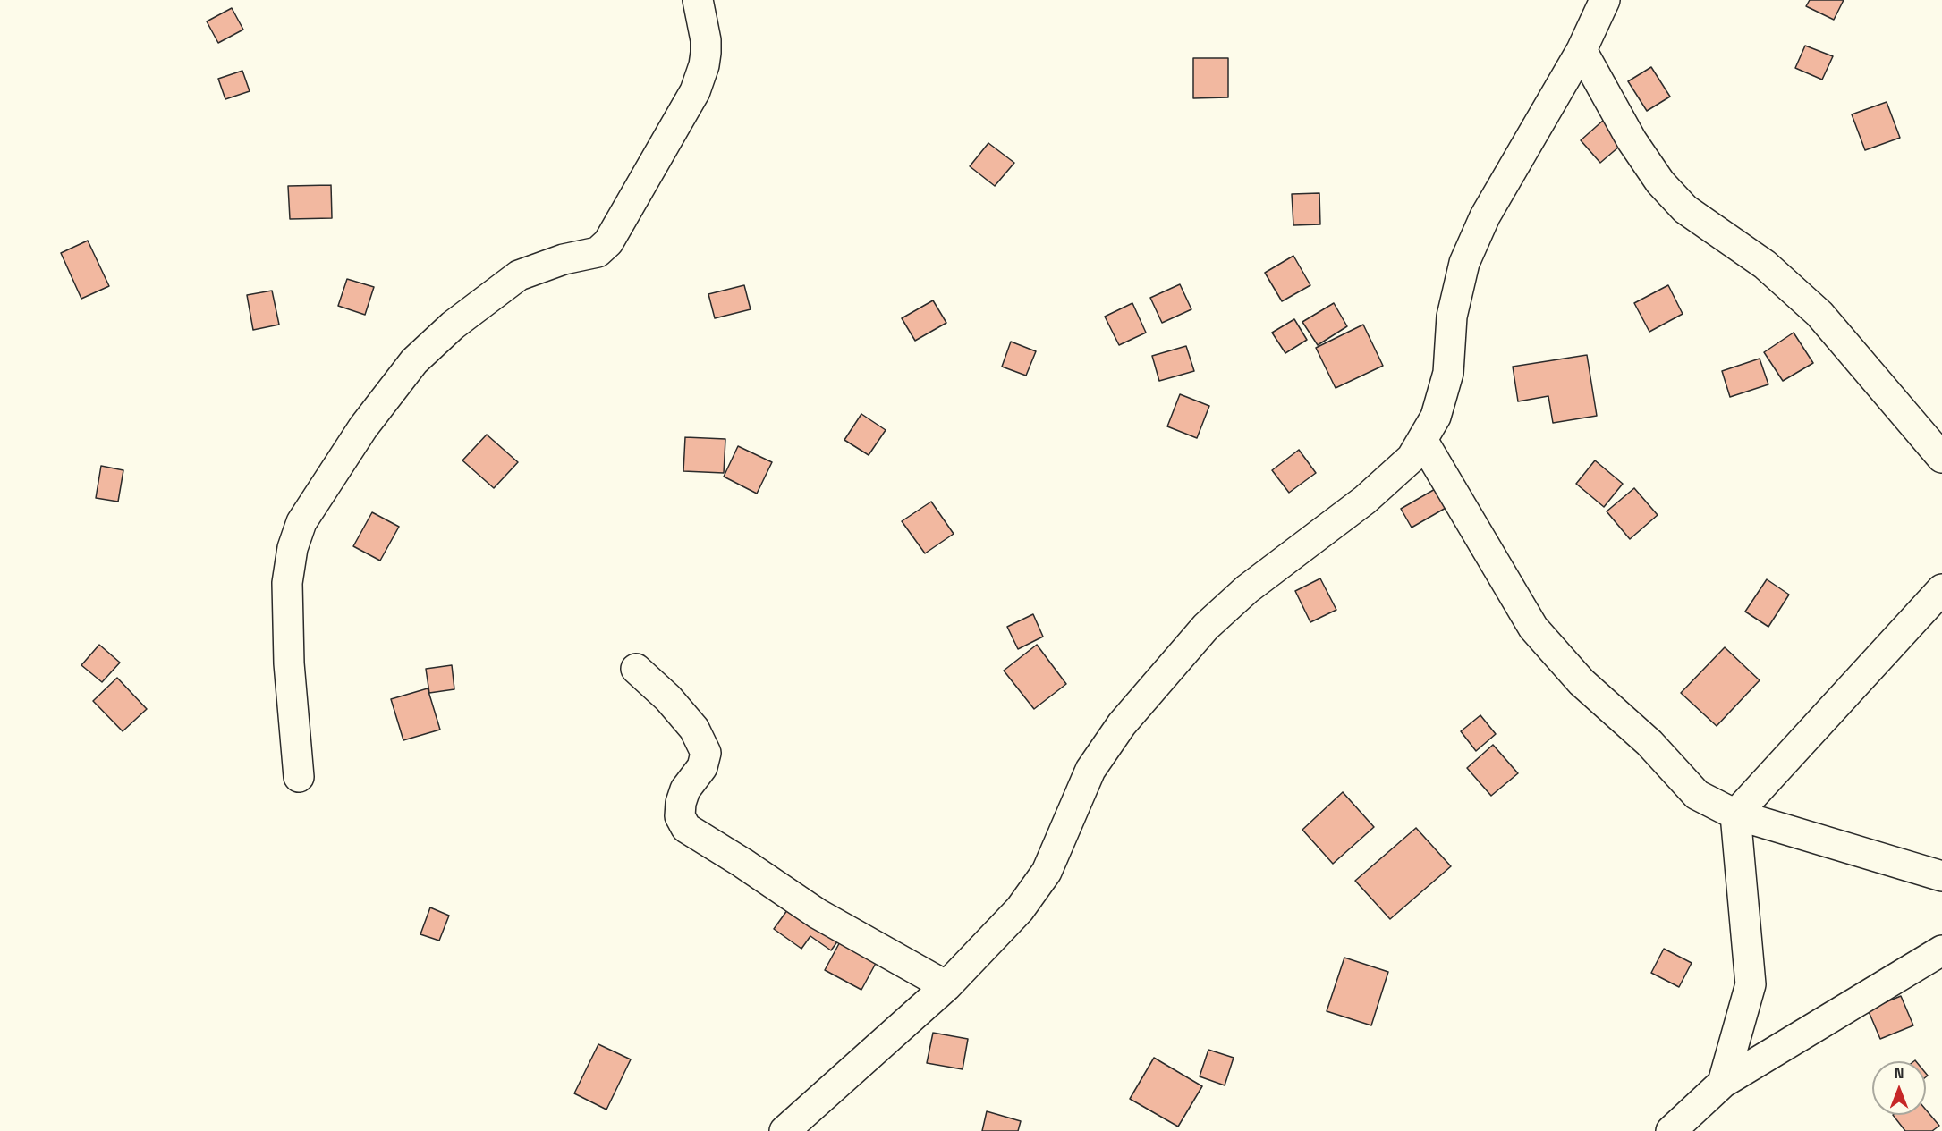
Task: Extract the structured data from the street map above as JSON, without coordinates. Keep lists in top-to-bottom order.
{
  "north": "top"
}
